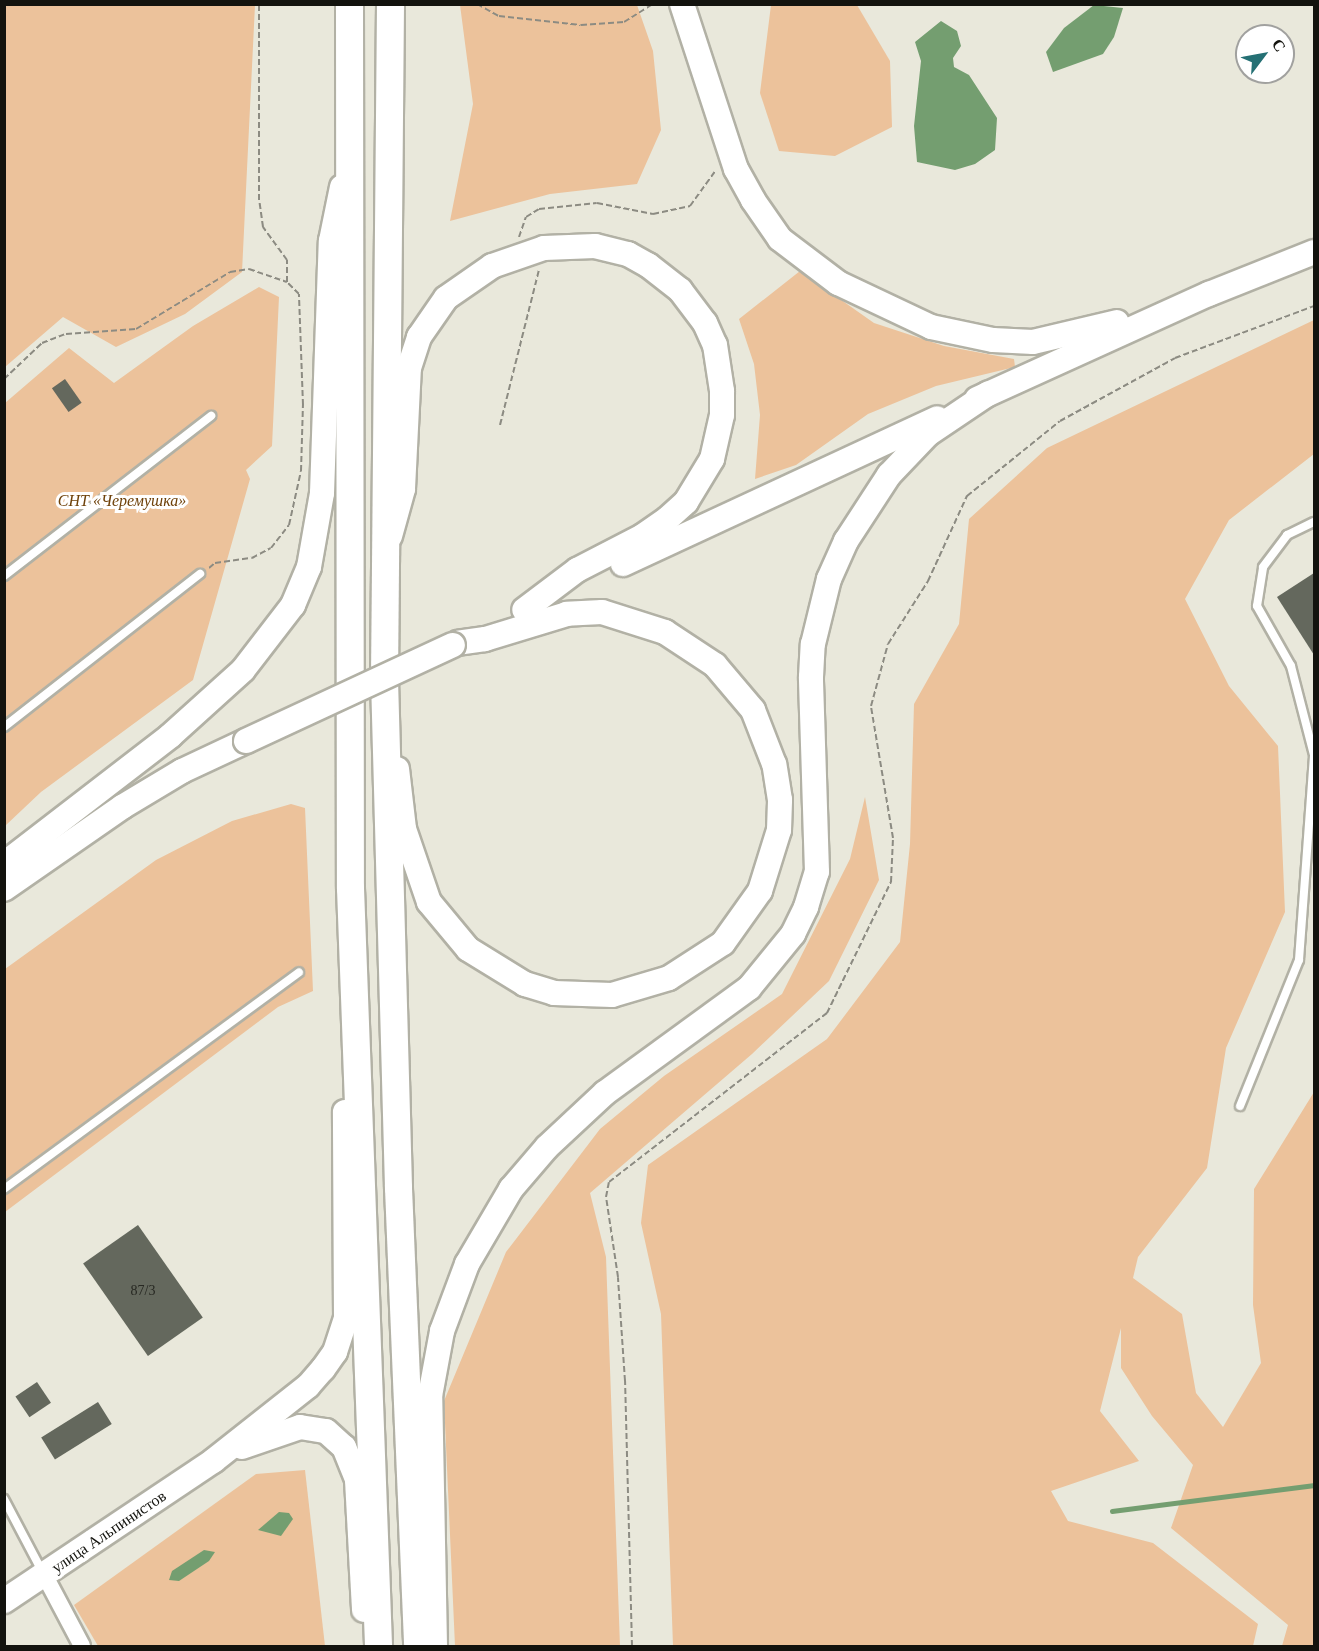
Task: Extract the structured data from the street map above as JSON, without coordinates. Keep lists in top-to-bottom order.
{
  "streets": {
    "main road": ["улица Альпинистов"]
  },
  "parks": ["СНТ «Черемушка»"],
  "house_numbers": ["87/3"],
  "north": "top right"
}
